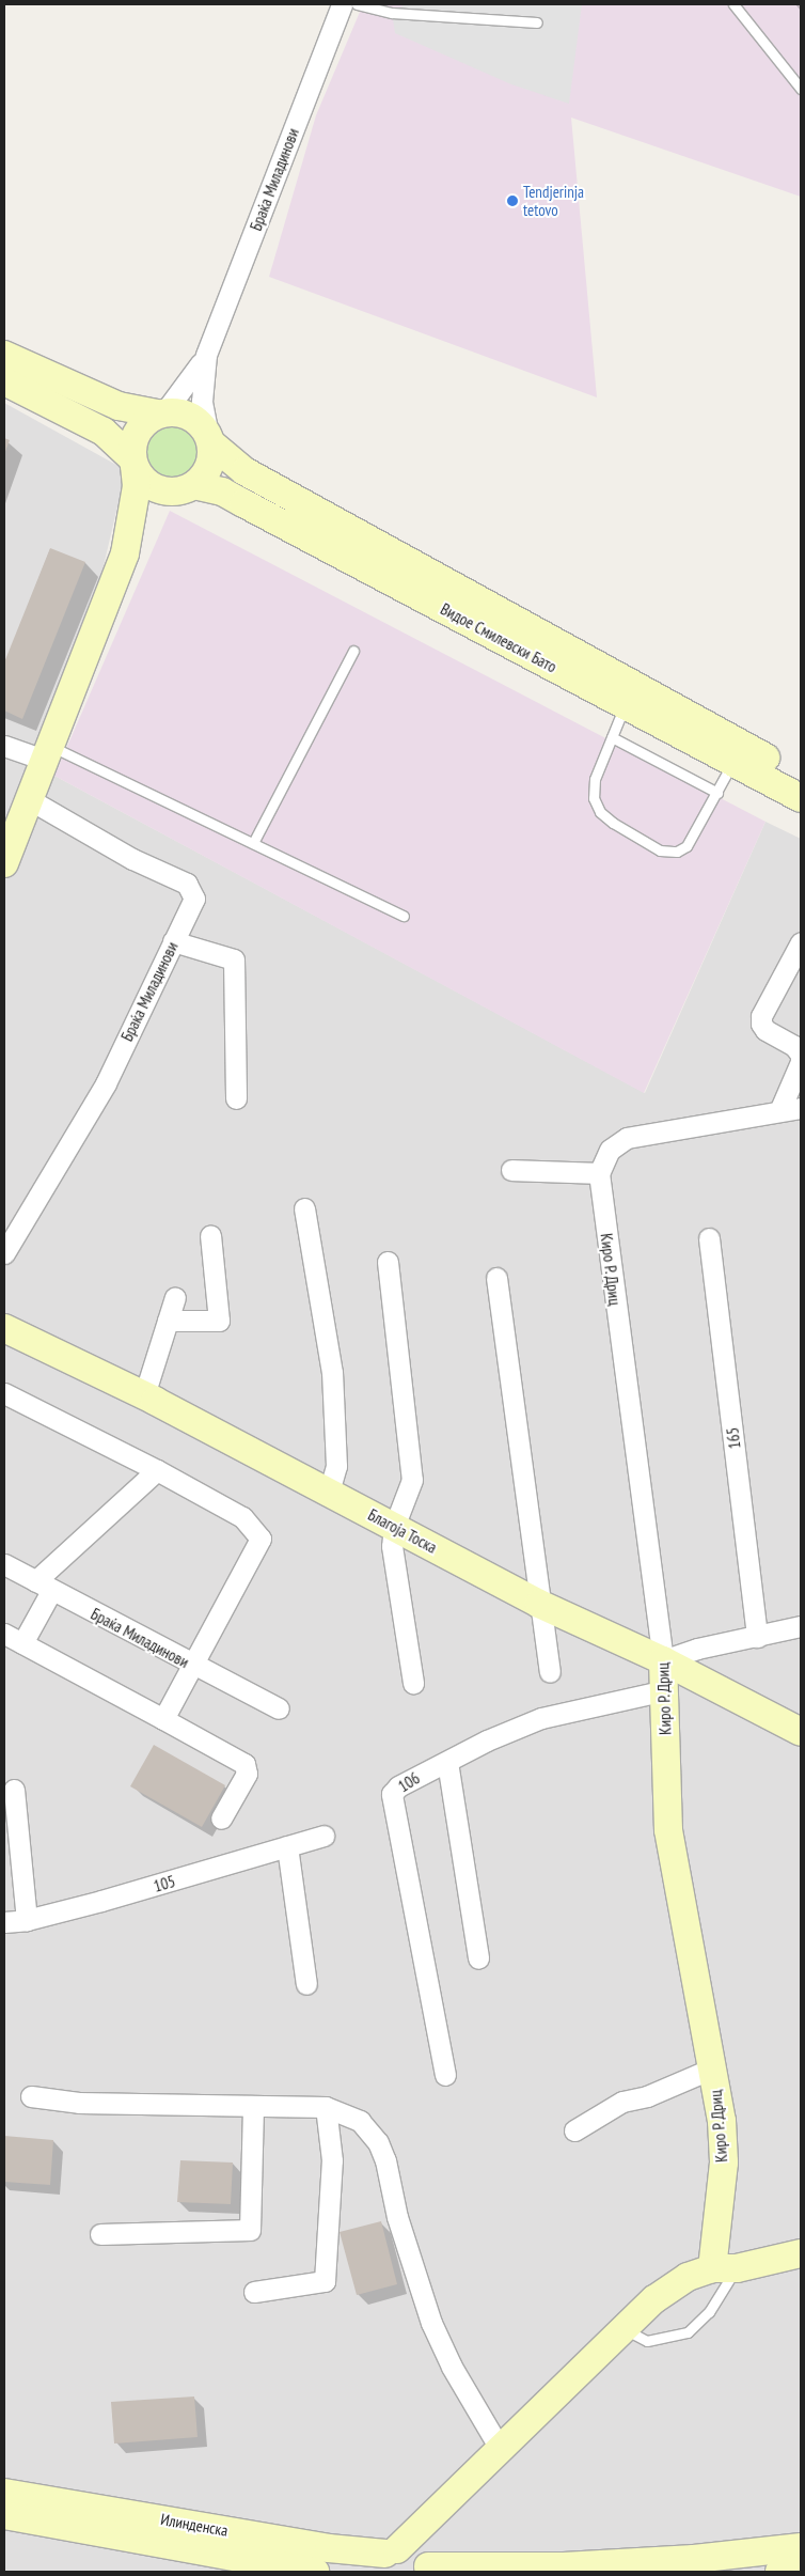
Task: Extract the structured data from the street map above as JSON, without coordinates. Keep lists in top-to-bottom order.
{
  "streets": {
    "street": [
      "Браќа Миладинови",
      "Видое Смилевски Бато",
      "Киро Р. Дриц",
      "165",
      "Благоја Тоска",
      "106",
      "105",
      "Илинденска"
    ]
  },
  "crossings": [
    ["Киро Р. Дриц", "Благоја Тоска"],
    ["Киро Р. Дриц", "106"]
  ],
  "places": ["Tendjerinja tetovo"]
}
